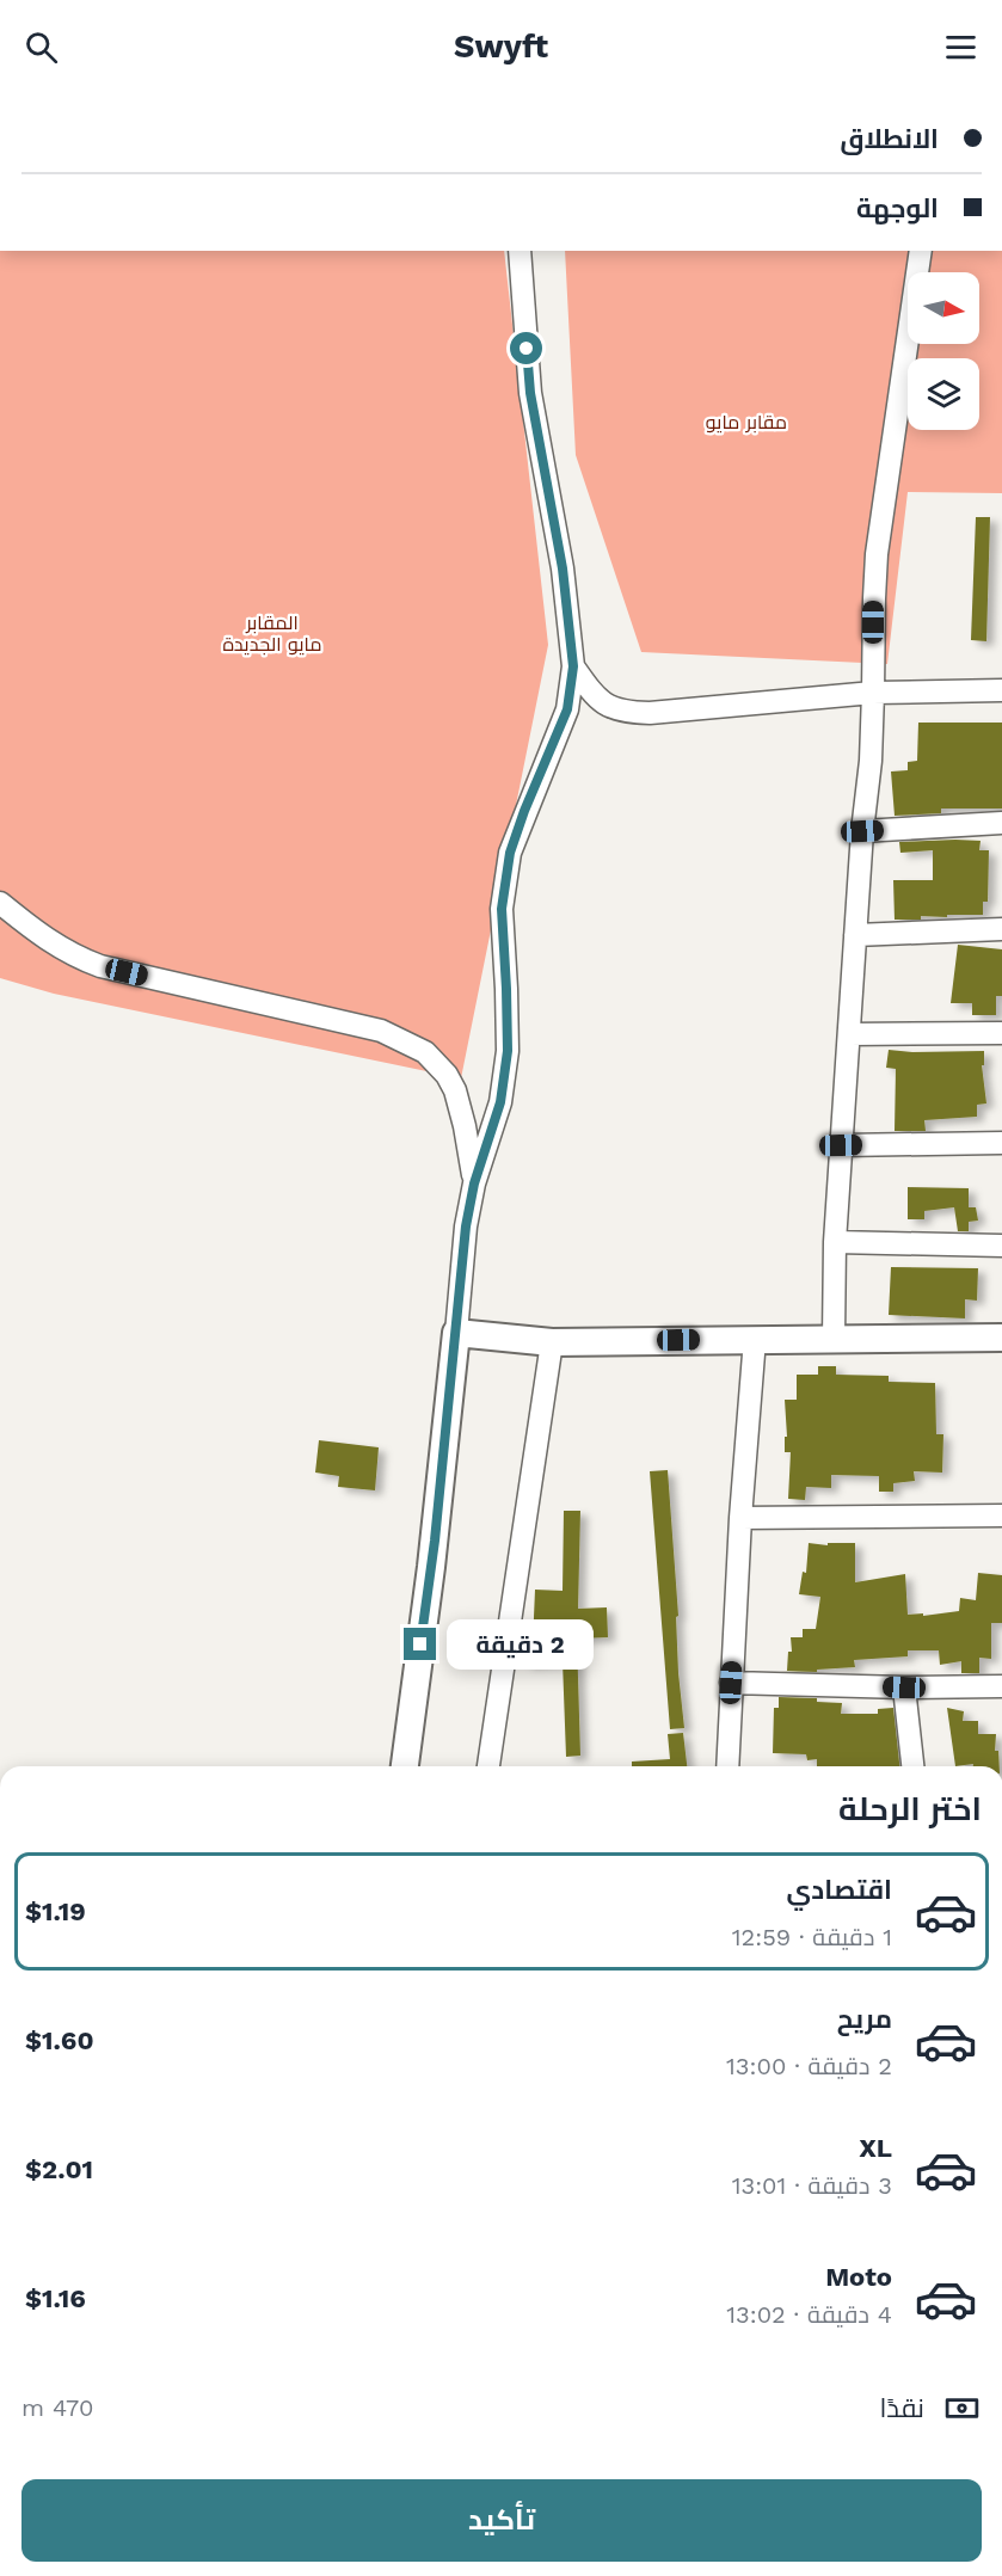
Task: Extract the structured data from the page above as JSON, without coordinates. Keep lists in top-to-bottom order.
{
  "parks": ["مقابر مايو", "المقابر مايو الجديدة"],
  "north": "right",
  "page": {
    "header": "Swyft",
    "banner": ["الانطلاق", "الوجهة"],
    "bubble": "2 دقيقة",
    "heading": "اختر الرحلة",
    "list": [
      {
        "name": "اقتصادي",
        "note": "1 دقيقة · 12:59",
        "value": "$1.19"
      },
      {
        "name": "مريح",
        "note": "2 دقيقة · 13:00",
        "value": "$1.60"
      },
      {
        "name": "XL",
        "note": "3 دقيقة · 13:01",
        "value": "$2.01"
      },
      {
        "name": "Moto",
        "note": "4 دقيقة · 13:02",
        "value": "$1.16"
      }
    ],
    "pay": ["نقدًا", "470 m"],
    "buttons": "تأكيد"
  }
}
